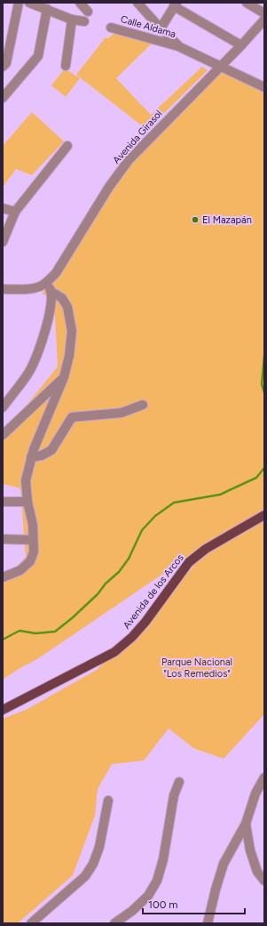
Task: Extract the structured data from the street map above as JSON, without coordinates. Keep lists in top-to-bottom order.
{
  "streets": {
    "main road": ["Avenida de los Arcos"],
    "street": ["Calle Aldama", "Avenida Girasol"]
  },
  "parks": ["Parque Nacional \"Los Remedios\""],
  "places": ["El Mazapán"],
  "scale_bar": "100 m"
}
